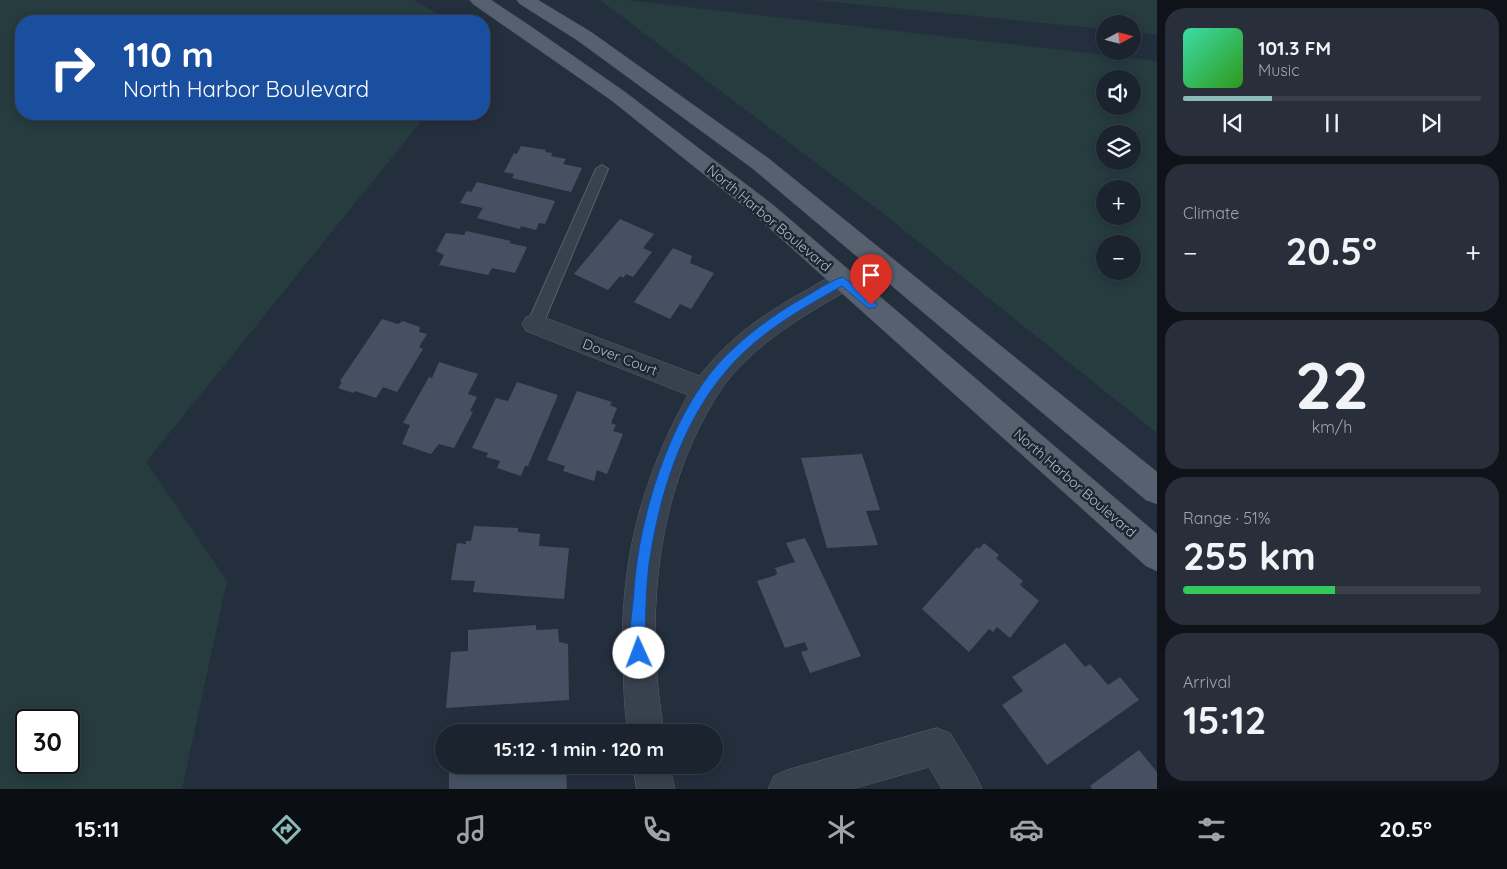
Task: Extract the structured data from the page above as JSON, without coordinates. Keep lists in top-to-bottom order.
{
  "streets": {
    "main road": ["North Harbor Boulevard"],
    "street": ["Dover Court"]
  },
  "north": "right",
  "page": {
    "map_buttons": ["+", "−"],
    "turn": ["110 m", "North Harbor Boulevard"],
    "song": ["101.3 FM", "Music"],
    "tile": [
      "Climate",
      ["22", "km/h"],
      ["Range · 51%", "255 km"],
      ["Arrival", "15:12"]
    ],
    "heat": ["−", "20.5°", "+"],
    "limit": "30",
    "trip": "15:12 · 1 min · 120 m",
    "tabs": ["15:11", "20.5°"]
  }
}
